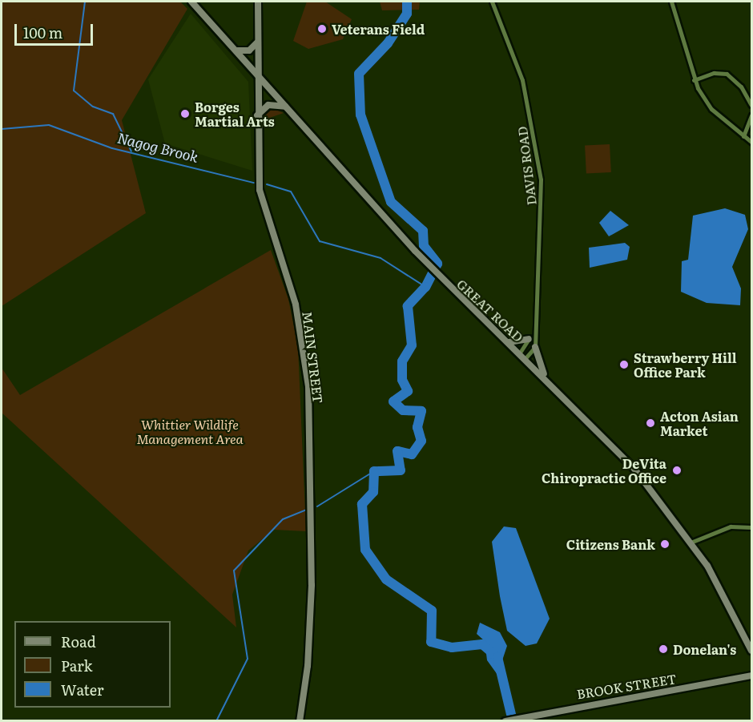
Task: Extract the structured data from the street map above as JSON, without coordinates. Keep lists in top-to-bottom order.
{
  "streets": {
    "main road": ["GREAT ROAD", "MAIN STREET", "BROOK STREET"],
    "street": ["DAVIS ROAD"]
  },
  "crossings": [
    ["DAVIS ROAD", "GREAT ROAD"],
    ["GREAT ROAD", "MAIN STREET"]
  ],
  "water": ["Nagog Brook"],
  "parks": ["Whittier Wildlife Management Area"],
  "places": [
    "Veterans Field",
    "Borges Martial Arts",
    "Strawberry Hill Office Park",
    "Acton Asian Market",
    "DeVita Chiropractic Office",
    "Citizens Bank",
    "Donelan's"
  ],
  "legend": ["Road", "Park", "Water"],
  "scale_bar": "100 m"
}
